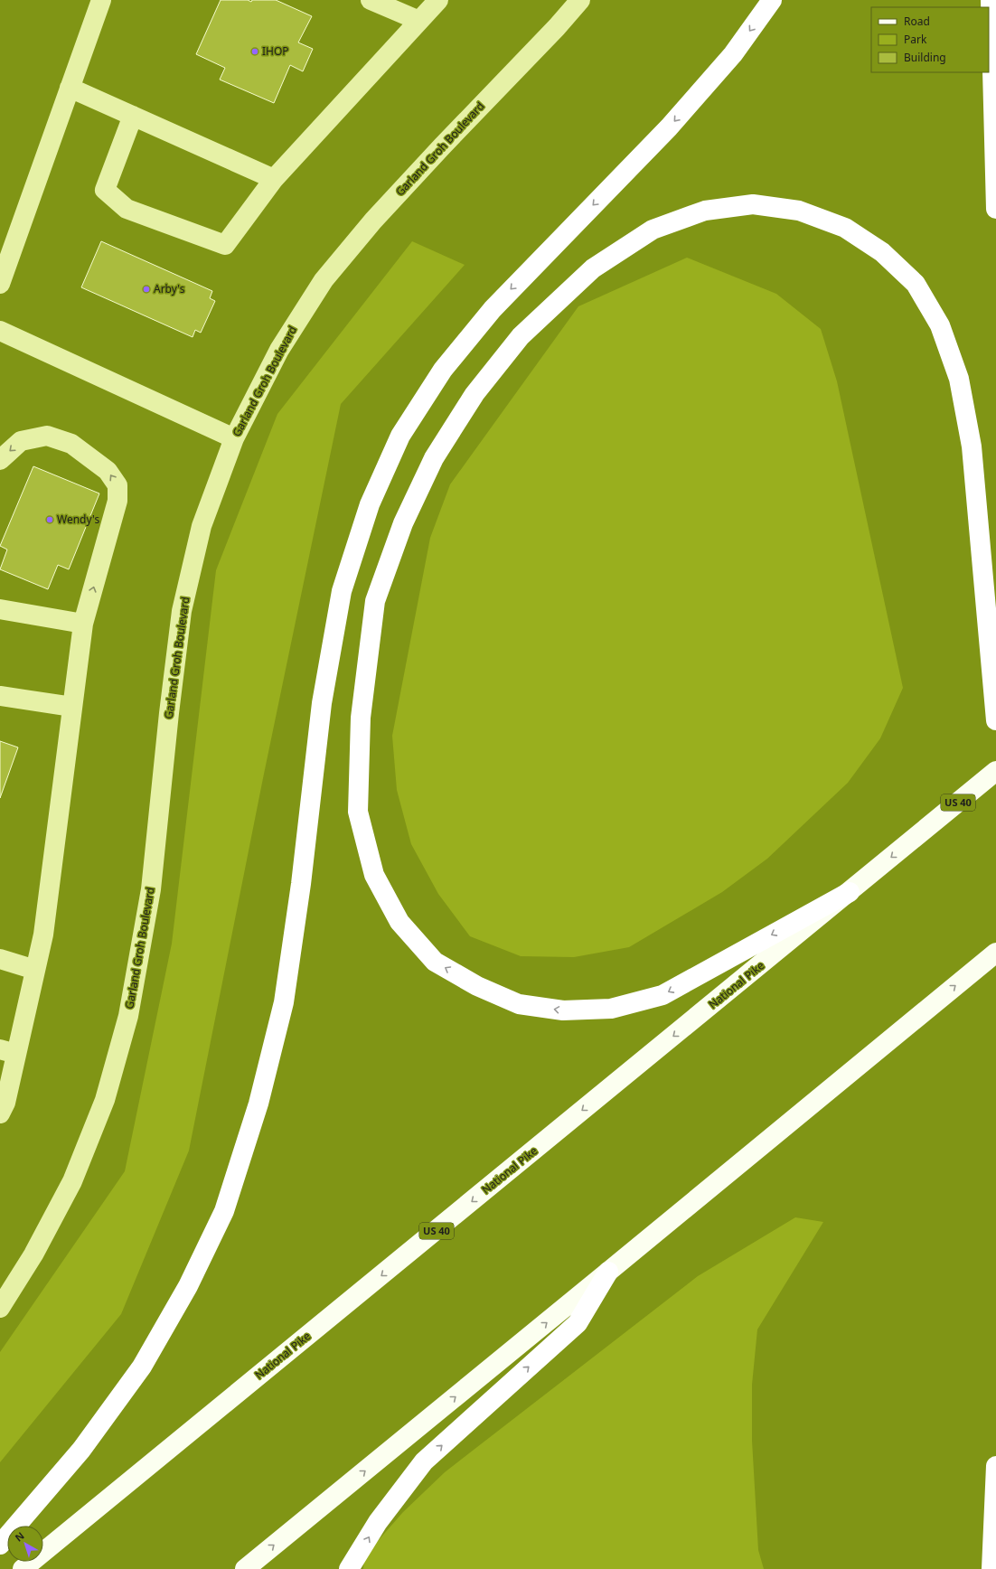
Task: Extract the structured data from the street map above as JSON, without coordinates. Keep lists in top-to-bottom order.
{
  "streets": {
    "main road": ["US 40", "National Pike"],
    "street": ["Garland Groh Boulevard"]
  },
  "places": ["IHOP", "Arby's", "Wendy's"],
  "legend": ["Road", "Park", "Building"],
  "north": "top left"
}
